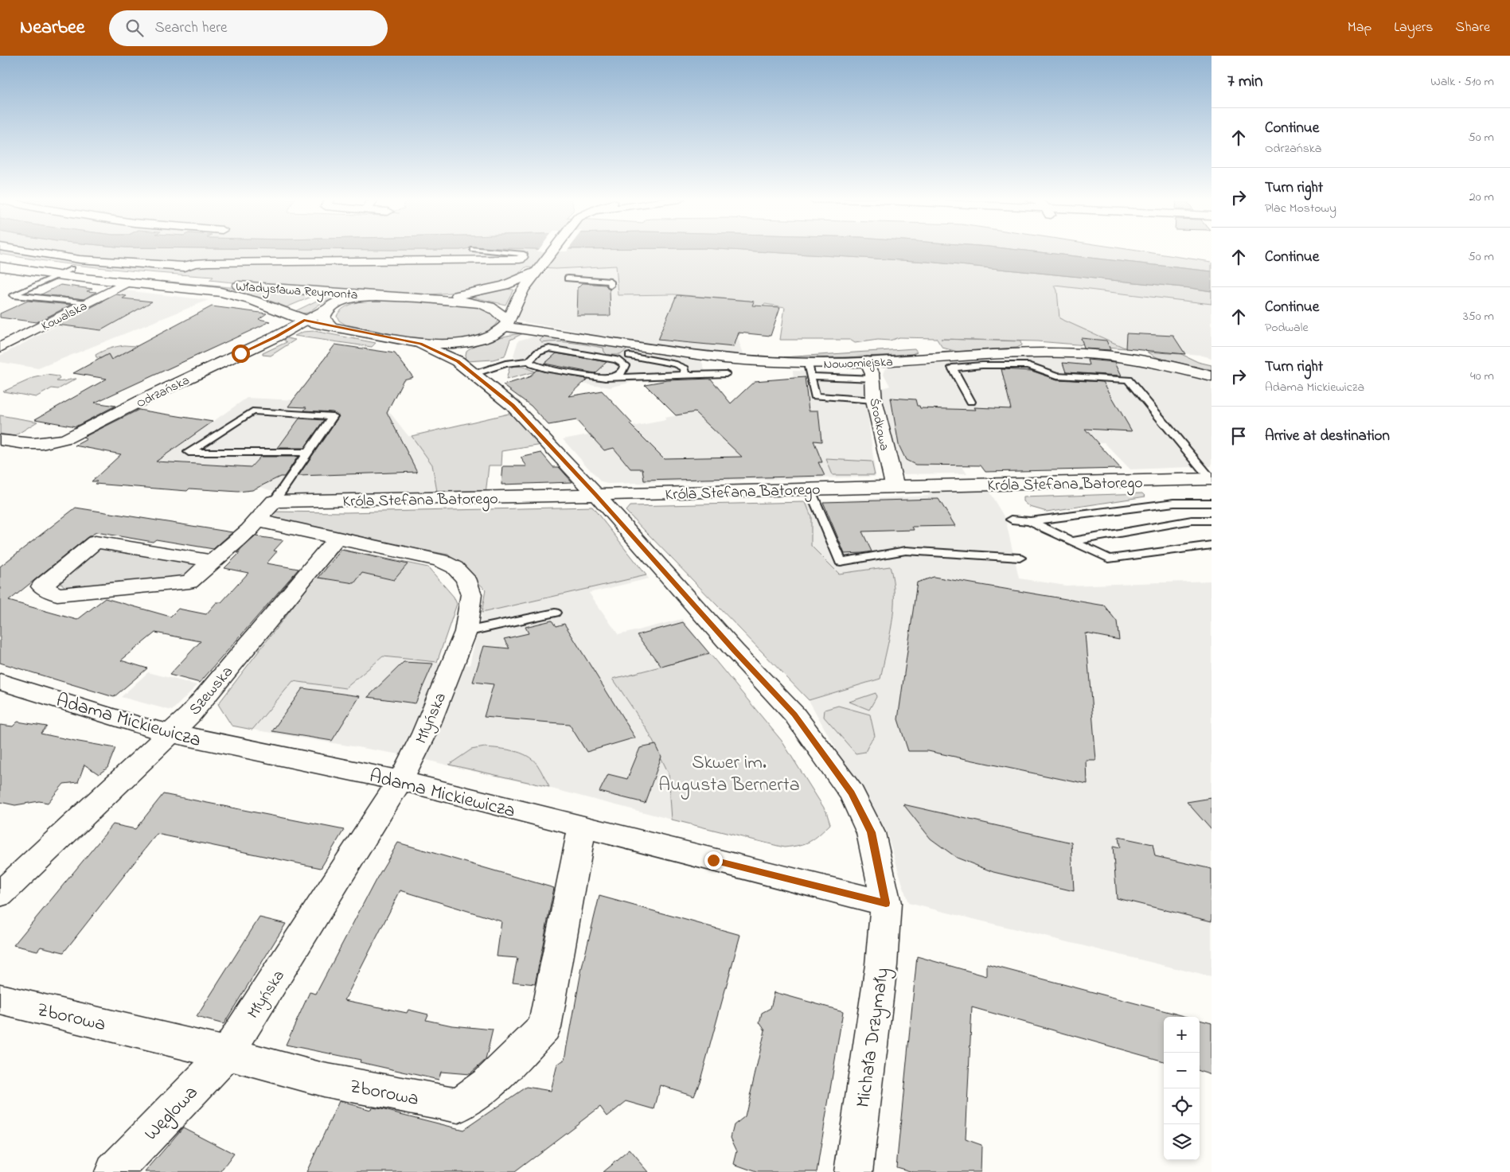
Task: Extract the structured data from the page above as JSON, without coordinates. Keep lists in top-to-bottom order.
{
  "streets": {
    "street": [
      "Władysława Reymonta",
      "Kowalska",
      "Nowomiejska",
      "Odrzańska",
      "Środkowa",
      "Króla Stefana Batorego",
      "Szewska",
      "Młyńska",
      "Adama Mickiewicza",
      "Zborowa",
      "Michała Drzymały",
      "Węglowa"
    ]
  },
  "crossings": [
    ["Władysława Reymonta", "Kowalska"],
    ["Władysława Reymonta", "Odrzańska"],
    ["Władysława Reymonta", "Michała Drzymały"],
    ["Nowomiejska", "Środkowa"],
    ["Środkowa", "Króla Stefana Batorego"],
    ["Króla Stefana Batorego", "Michała Drzymały"],
    ["Szewska", "Młyńska"],
    ["Szewska", "Adama Mickiewicza"],
    ["Młyńska", "Adama Mickiewicza"],
    ["Młyńska", "Zborowa"],
    ["Młyńska", "Węglowa"],
    ["Adama Mickiewicza", "Zborowa"],
    ["Adama Mickiewicza", "Michała Drzymały"],
    ["Zborowa", "Węglowa"]
  ],
  "parks": ["Skwer im. Augusta Bernerta"],
  "page": {
    "header": "Nearbee",
    "search": "Search here",
    "nav": ["Map", "Layers", "Share"],
    "heading": ["7 min", "Walk · 510 m"],
    "list": [
      ["Continue", "Odrzańska", "50 m"],
      ["Turn right", "Plac Mostowy", "20 m"],
      ["Continue", "50 m"],
      ["Continue", "Podwale", "350 m"],
      ["Turn right", "Adama Mickiewicza", "40 m"],
      "Arrive at destination"
    ],
    "map_buttons": ["+", "−"]
  }
}
